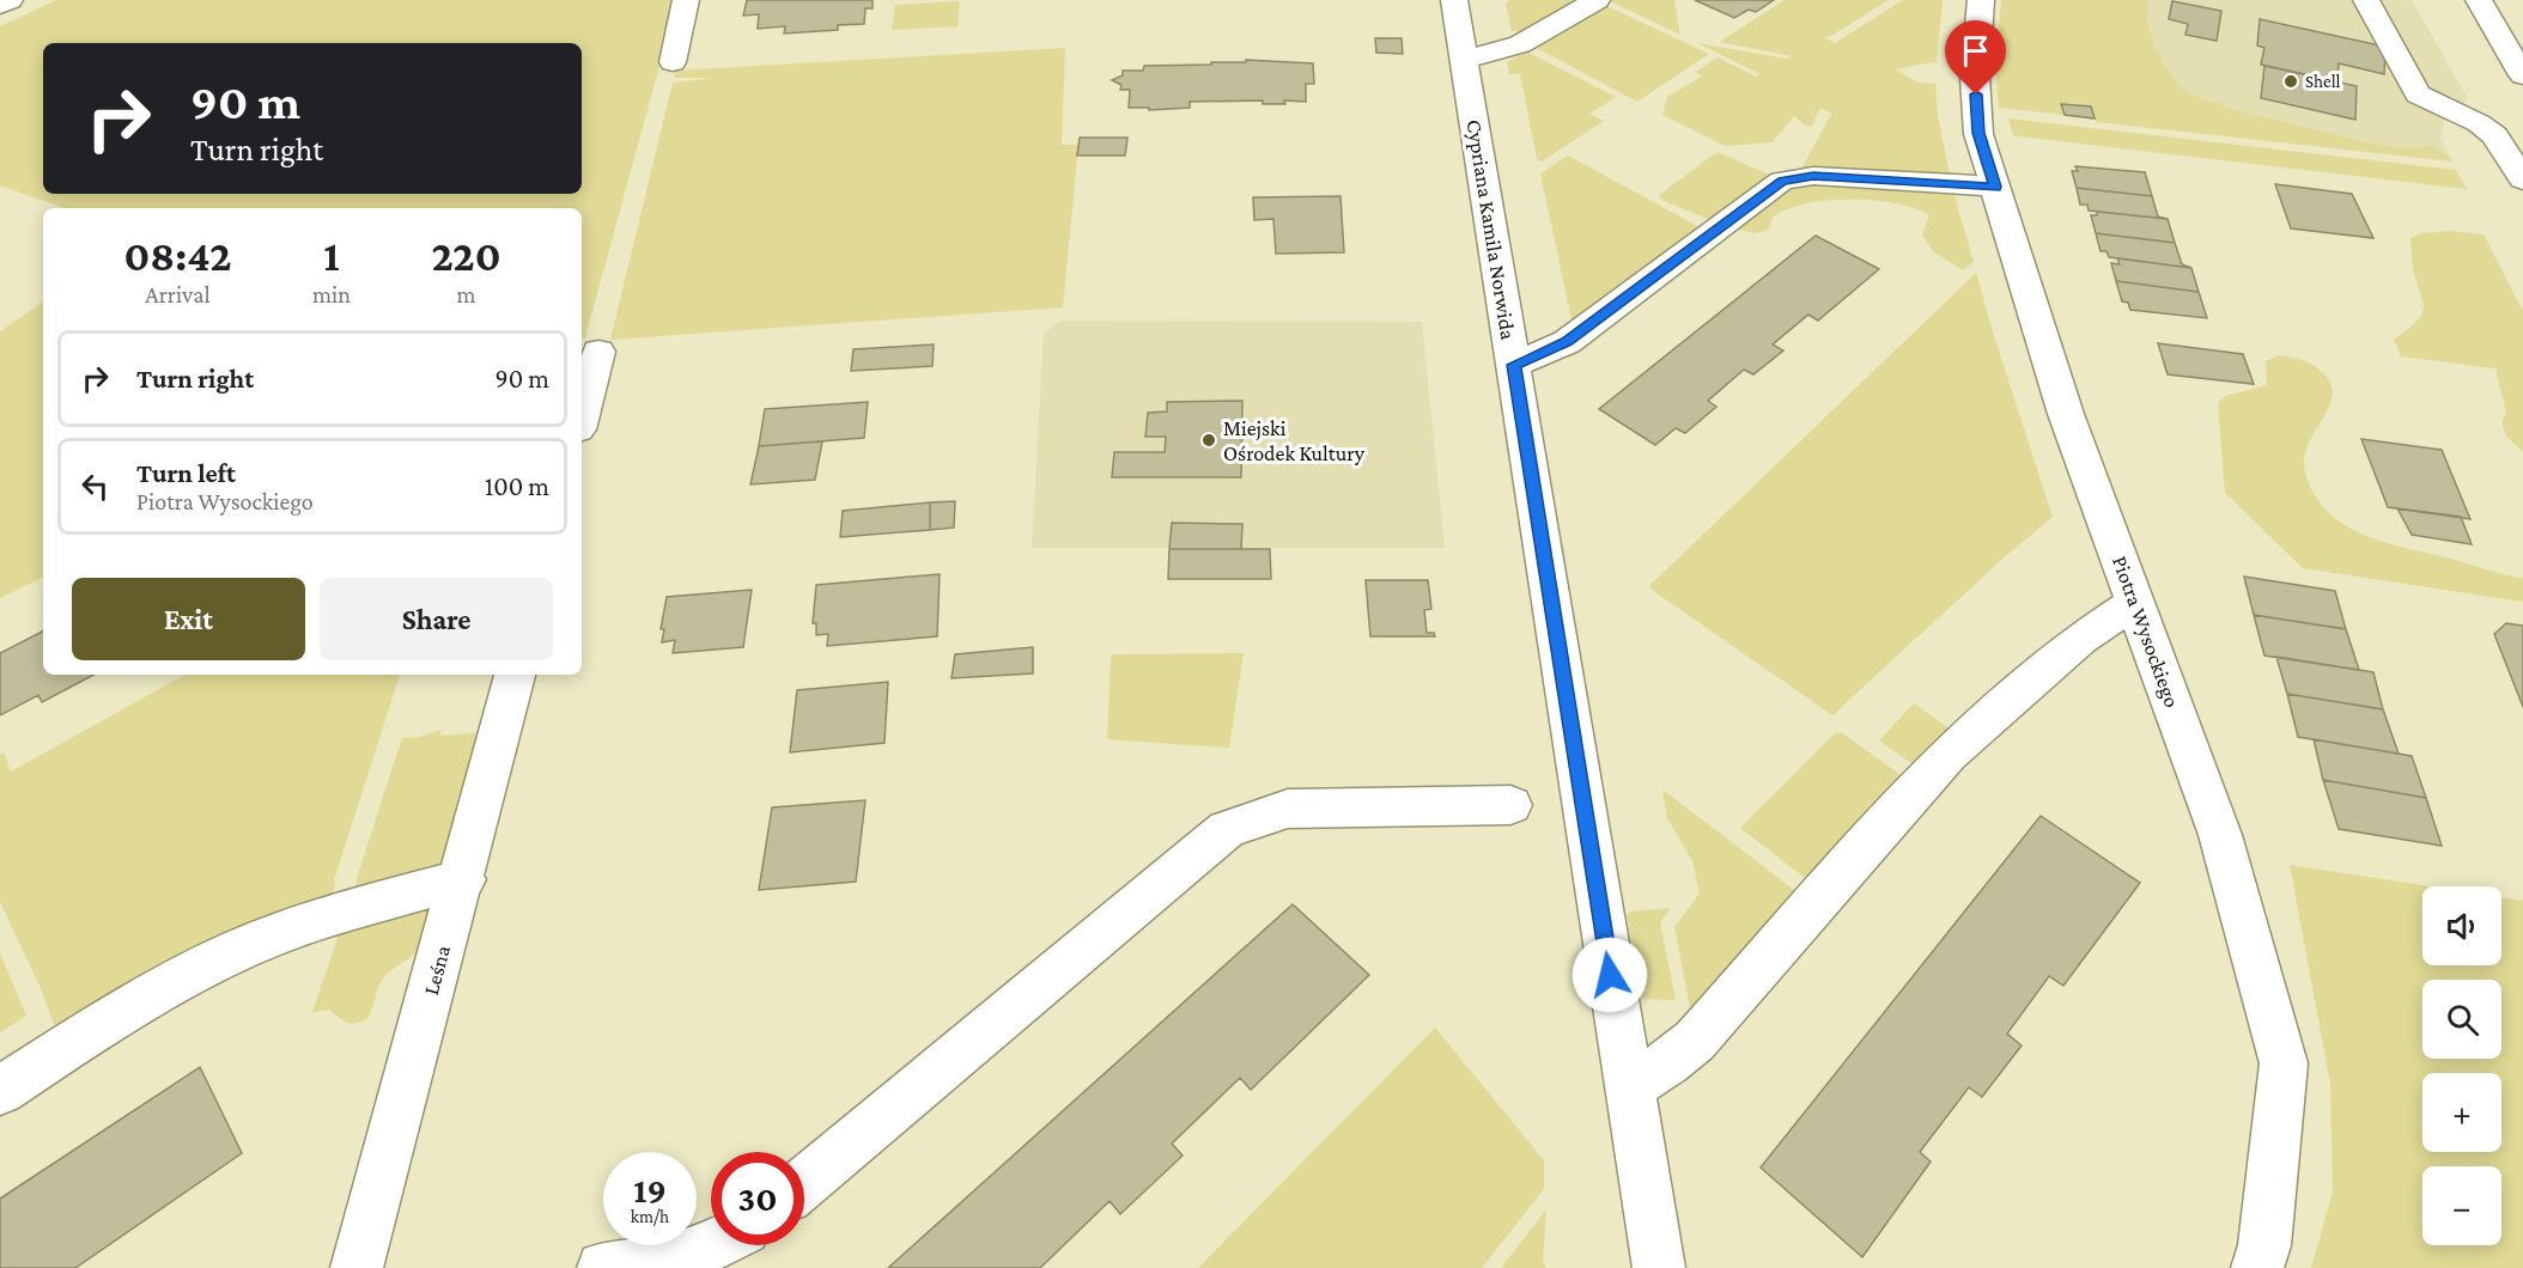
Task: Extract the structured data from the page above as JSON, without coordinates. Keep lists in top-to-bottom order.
{
  "streets": {
    "street": ["Cypriana Kamila Norwida", "Piotra Wysockiego", "Leśna"]
  },
  "places": ["Shell", "Miejski Ośrodek Kultury"],
  "page": {
    "turn": ["90 m", "Turn right"],
    "eta": [
      "08:42",
      "Arrival",
      "1",
      "min",
      "220",
      "m"
    ],
    "list": [
      {
        "name": "Turn right",
        "value": "90 m"
      },
      {
        "name": "Turn left",
        "note": "Piotra Wysockiego",
        "value": "100 m"
      }
    ],
    "buttons": ["Exit", "Share"],
    "map_buttons": ["+", "−"],
    "speed": "19 km/h",
    "limit": "30"
  }
}
